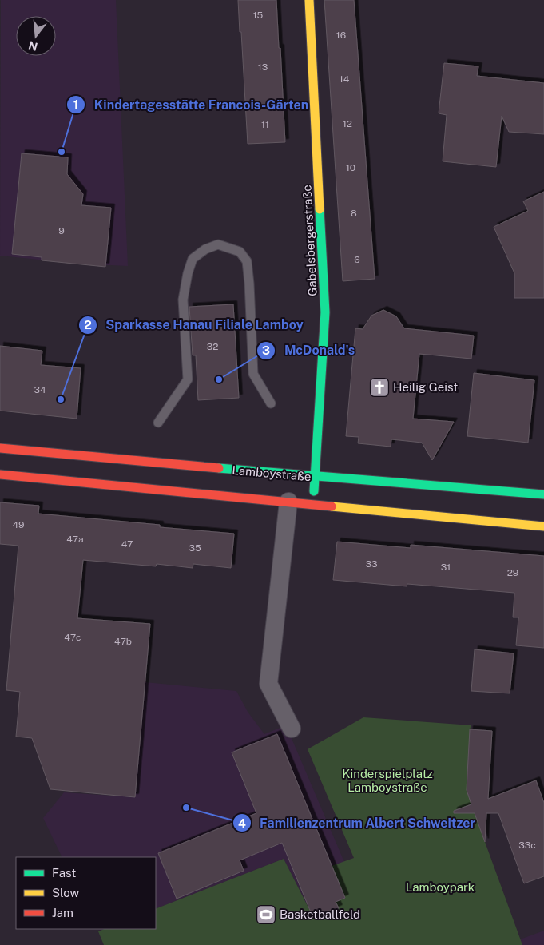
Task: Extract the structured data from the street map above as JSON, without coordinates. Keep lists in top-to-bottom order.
{
  "streets": {
    "main road": ["Gabelsbergerstraße", "Lamboystraße"]
  },
  "crossings": [
    ["Gabelsbergerstraße", "Lamboystraße"]
  ],
  "parks": ["Kinderspielplatz Lamboystraße", "Lamboypark"],
  "places": {
    "other": [
      "Kindertagesstätte Francois-Gärten",
      "McDonald's",
      "Sparkasse Hanau Filiale Lamboy",
      "Familienzentrum Albert Schweitzer"
    ],
    "church": ["Heilig Geist"],
    "sports": ["Basketballfeld"]
  },
  "house_numbers": [
    "15",
    "16",
    "13",
    "14",
    "12",
    "11",
    "10",
    "8",
    "9",
    "6",
    "32",
    "34",
    "49",
    "47a",
    "47",
    "35",
    "33",
    "31",
    "29",
    "47c",
    "47b",
    "33c"
  ],
  "legend": ["Fast", "Slow", "Jam"],
  "north": "bottom"
}
